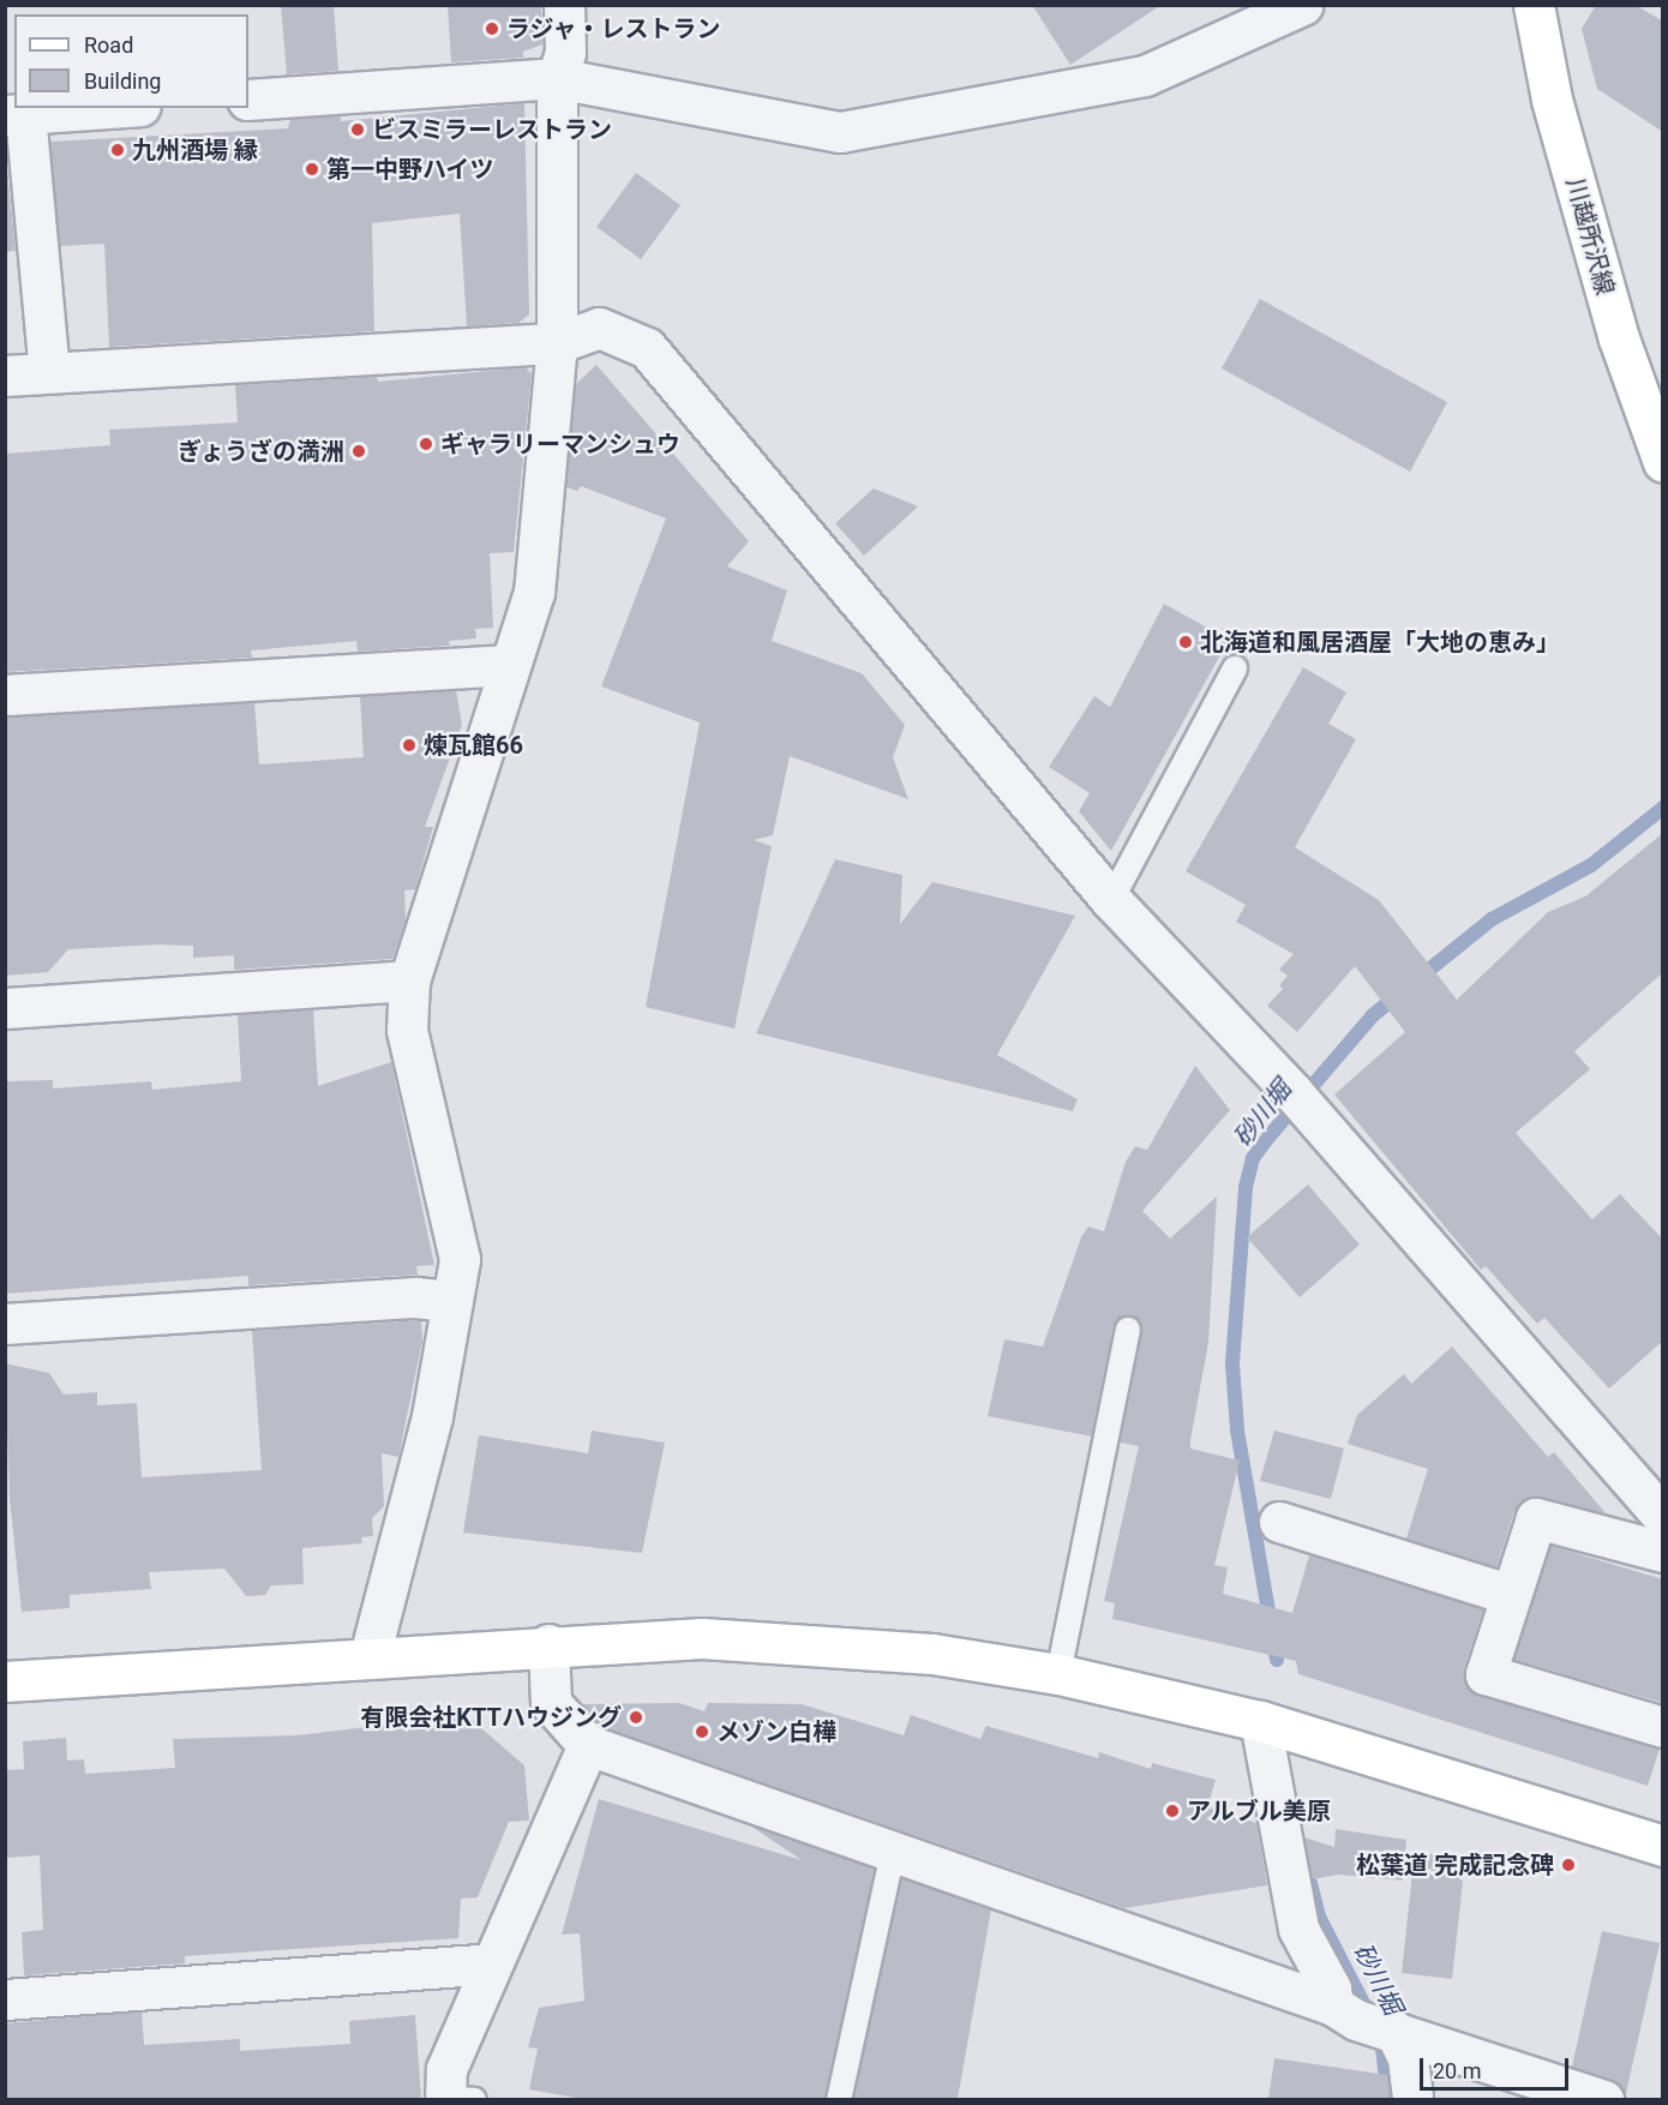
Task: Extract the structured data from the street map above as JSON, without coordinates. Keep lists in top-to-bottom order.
{
  "streets": {
    "street": ["川越所沢線"]
  },
  "water": ["砂川堀"],
  "places": [
    "ラジャ・レストラン",
    "ビスミラーレストラン",
    "九州酒場 縁",
    "第一中野ハイツ",
    "ギャラリーマンシュウ",
    "ぎょうざの満洲",
    "北海道和風居酒屋「大地の恵み」",
    "煉瓦館66",
    "有限会社KTTハウジング",
    "メゾン白樺",
    "アルブル美原",
    "松葉道 完成記念碑"
  ],
  "legend": ["Road", "Building"],
  "scale_bar": "20 m"
}
